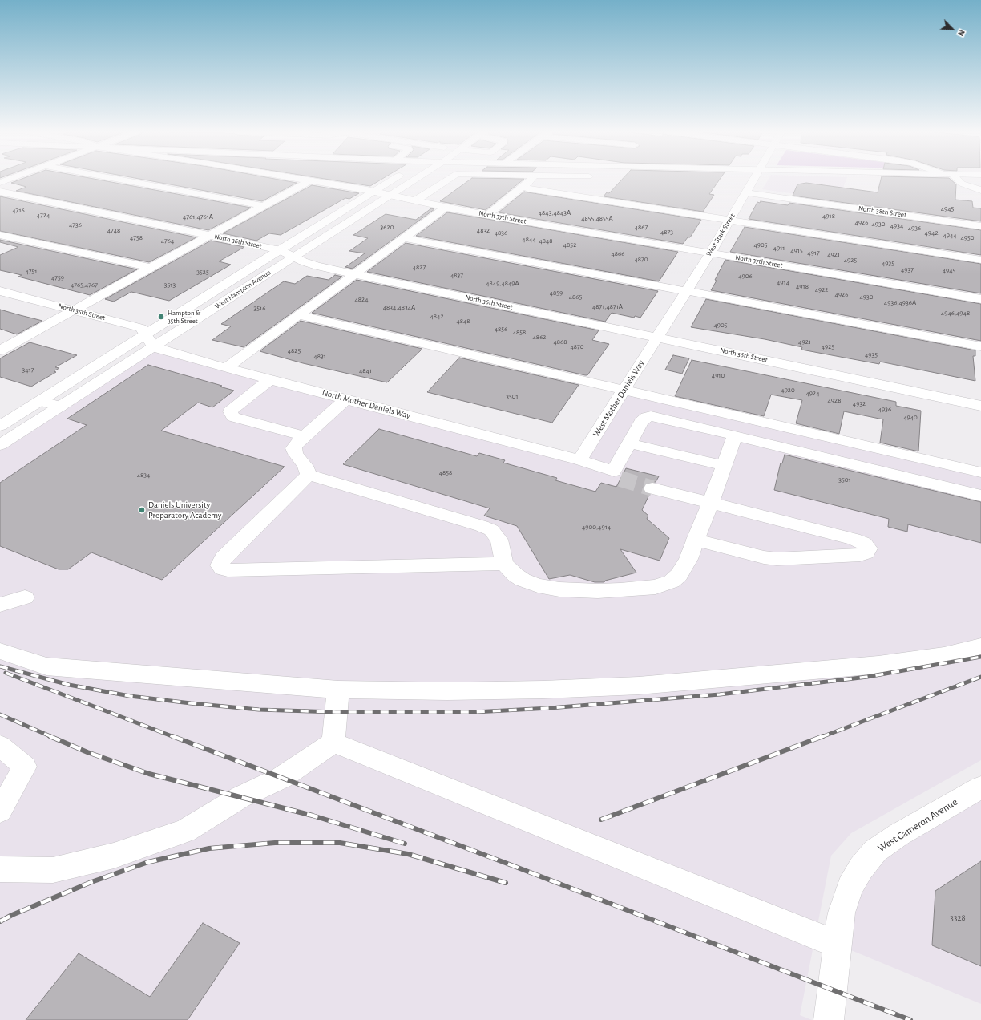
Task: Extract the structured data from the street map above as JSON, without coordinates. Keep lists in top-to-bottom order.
{
  "streets": {
    "street": [
      "North 38th Street",
      "North 37th Street",
      "West Stark Street",
      "North 36th Street",
      "West Hampton Avenue",
      "North 35th Street",
      "West Mother Daniels Way",
      "North Mother Daniels Way",
      "West Cameron Avenue"
    ]
  },
  "crossings": [
    ["North 38th Street", "West Stark Street"],
    ["North 37th Street", "West Stark Street"],
    ["North 37th Street", "West Hampton Avenue"],
    ["West Stark Street", "North 36th Street"],
    ["West Stark Street", "West Mother Daniels Way"],
    ["North 36th Street", "West Hampton Avenue"],
    ["North 36th Street", "West Mother Daniels Way"],
    ["West Hampton Avenue", "North 35th Street"],
    ["West Hampton Avenue", "North Mother Daniels Way"],
    ["North 35th Street", "North Mother Daniels Way"],
    ["West Mother Daniels Way", "North Mother Daniels Way"]
  ],
  "places": ["Hampton & 35th Street", "Daniels University Preparatory Academy"],
  "house_numbers": [
    "4945",
    "4716",
    "4843,4843A",
    "4724",
    "4918",
    "4761,4761A",
    "4855,4855A",
    "4926",
    "4930",
    "4736",
    "4934",
    "3620",
    "4867",
    "4936",
    "4748",
    "4832",
    "4873",
    "4836",
    "4942",
    "4944",
    "4758",
    "4950",
    "4844",
    "4764",
    "4848",
    "4852",
    "4905",
    "4911",
    "4915",
    "4917",
    "4866",
    "4921",
    "4870",
    "4925",
    "4935",
    "4827",
    "4937",
    "4945",
    "4751",
    "3525",
    "4837",
    "4906",
    "4759",
    "4914",
    "4849,4849A",
    "4765,4767",
    "3513",
    "4918",
    "4922",
    "4859",
    "4926",
    "4865",
    "4930",
    "4824",
    "4936,4936A",
    "4871,4871A",
    "4834,4834A",
    "3516",
    "4946,4948",
    "4842",
    "4848",
    "4905",
    "4856",
    "4858",
    "4862",
    "4868",
    "4921",
    "4870",
    "4925",
    "4825",
    "4935",
    "4831",
    "3417",
    "4841",
    "4910",
    "4920",
    "4924",
    "3501",
    "4928",
    "4932",
    "4936",
    "4940",
    "4858",
    "4834",
    "3501",
    "4900,4914",
    "3328"
  ],
  "north": "bottom right"
}
